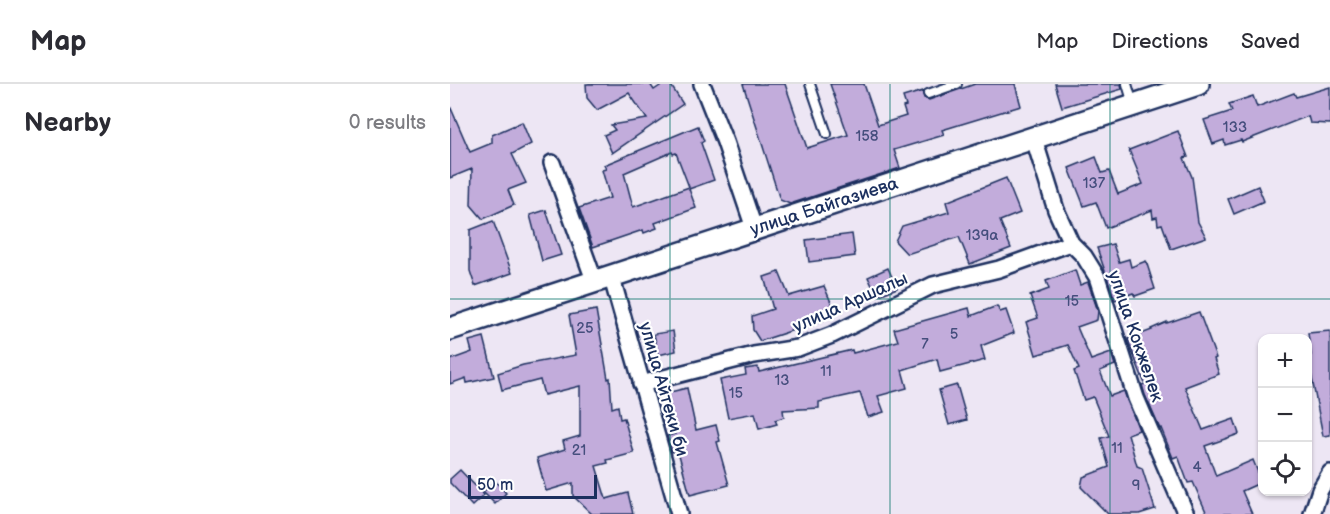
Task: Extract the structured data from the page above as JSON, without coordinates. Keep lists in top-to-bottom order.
{
  "streets": {
    "main road": ["улица Байгазиева"],
    "street": ["улица Аршалы", "улица Кокжелек", "улица Айтеки би"]
  },
  "crossings": [
    ["улица Байгазиева", "улица Кокжелек"],
    ["улица Байгазиева", "улица Айтеки би"],
    ["улица Аршалы", "улица Кокжелек"],
    ["улица Аршалы", "улица Айтеки би"]
  ],
  "house_numbers": [
    "133",
    "158",
    "137",
    "139а",
    "15",
    "25",
    "5",
    "7",
    "11",
    "13",
    "15",
    "11",
    "21",
    "4",
    "9"
  ],
  "scale_bar": "50 m",
  "page": {
    "header": "Map",
    "nav": ["Map", "Directions", "Saved"],
    "heading": ["Nearby", "0 results"],
    "map_buttons": ["+", "−"],
    "scale": "50 m"
  }
}
